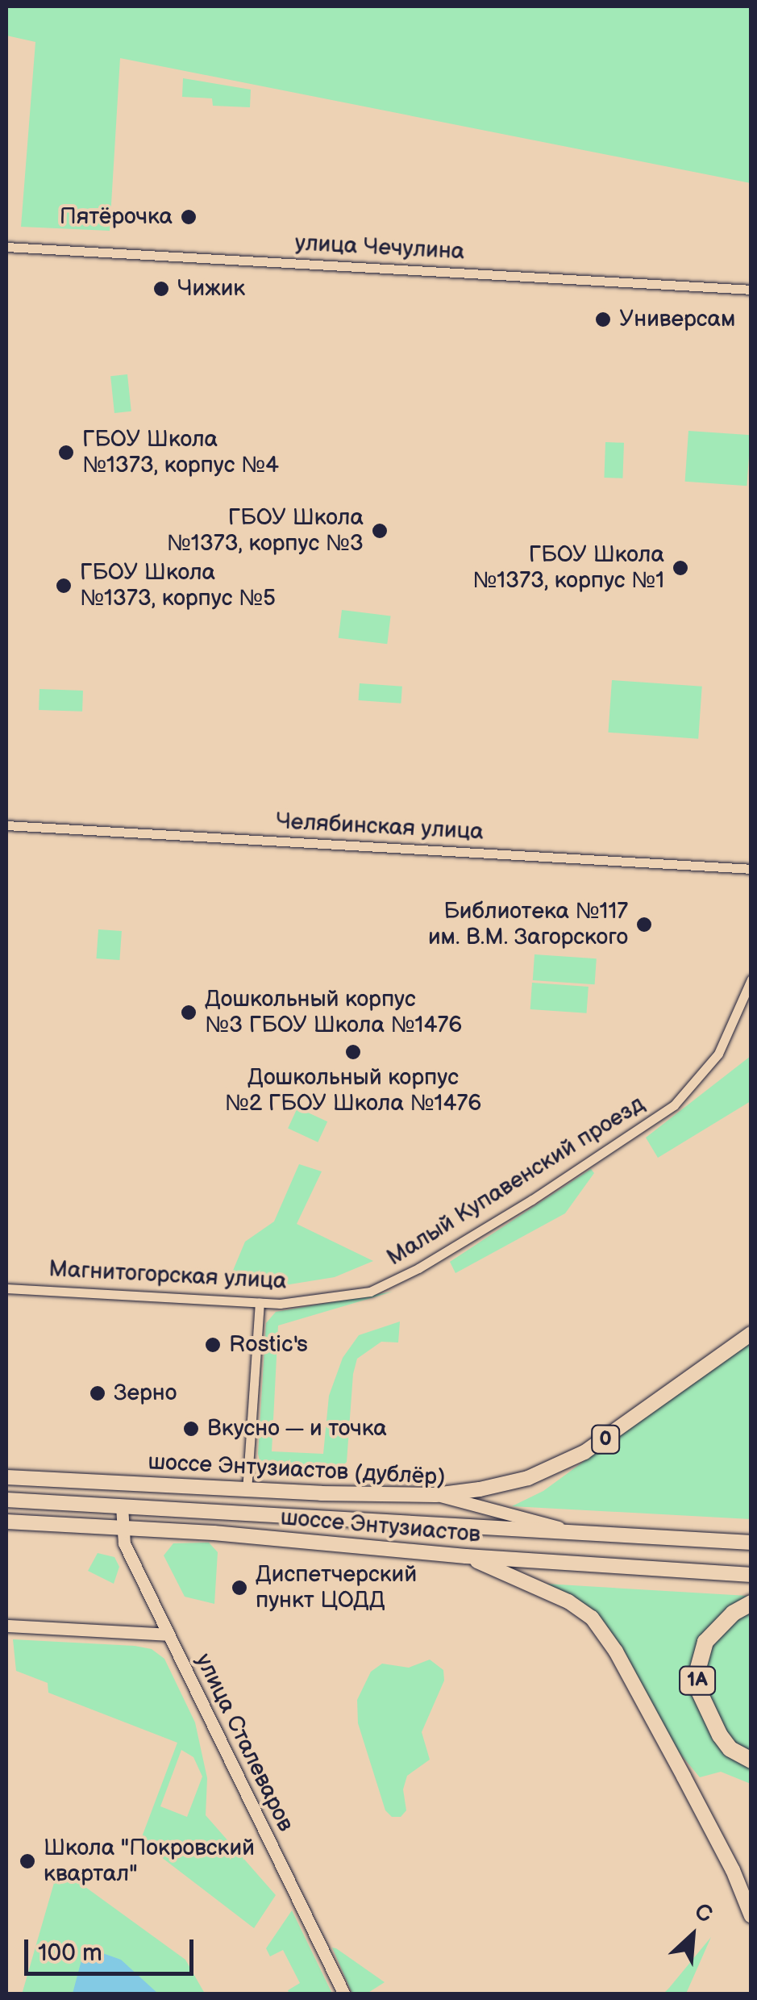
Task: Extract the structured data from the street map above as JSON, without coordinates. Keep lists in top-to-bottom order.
{
  "streets": {
    "highway": ["1A"],
    "main road": [
      "0",
      "шоссе Энтузиастов (дублёр)",
      "шоссе Энтузиастов",
      "улица Сталеваров"
    ],
    "street": [
      "улица Чечулина",
      "Челябинская улица",
      "Малый Купавенский проезд",
      "Магнитогорская улица"
    ]
  },
  "crossings": [
    ["Малый Купавенский проезд", "Магнитогорская улица"],
    ["0", "шоссе Энтузиастов (дублёр)"],
    ["шоссе Энтузиастов (дублёр)", "шоссе Энтузиастов"],
    ["шоссе Энтузиастов", "улица Сталеваров"]
  ],
  "places": [
    "Пятёрочка",
    "Чижик",
    "Универсам",
    "ГБОУ Школа №1373, корпус №4",
    "ГБОУ Школа №1373, корпус №3",
    "ГБОУ Школа №1373, корпус №1",
    "ГБОУ Школа №1373, корпус №5",
    "Библиотека №117 им. В.М. Загорского",
    "Дошкольный корпус №3 ГБОУ Школа №1476",
    "Дошкольный корпус №2 ГБОУ Школа №1476",
    "Rostic's",
    "Зерно",
    "Вкусно — и точка",
    "Диспетчерский пункт ЦОДД",
    "Школа \"Покровский квартал\""
  ],
  "scale_bar": "100 m",
  "north": "top right"
}
